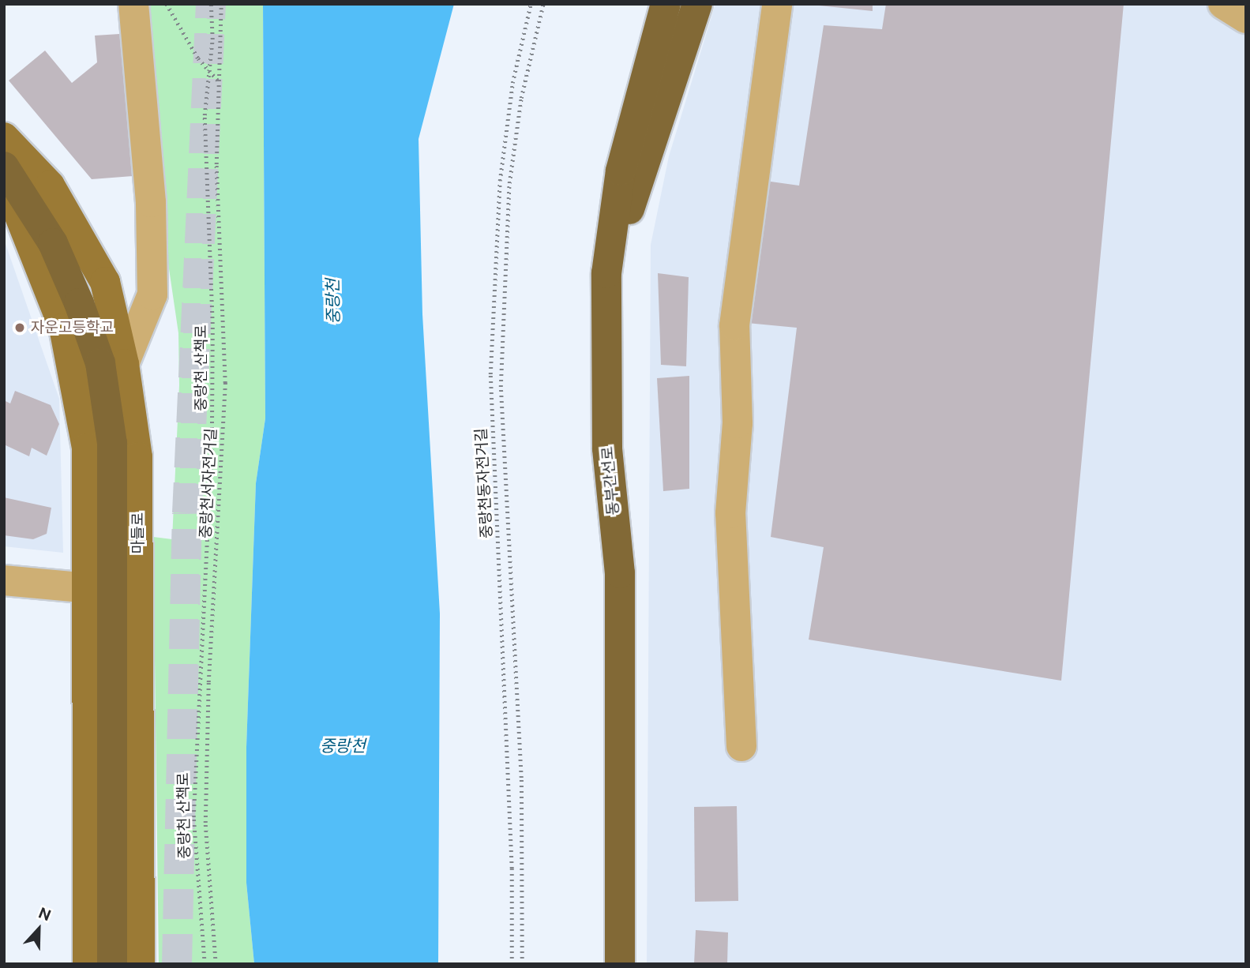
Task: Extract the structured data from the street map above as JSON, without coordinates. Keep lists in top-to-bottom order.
{
  "streets": {
    "highway": ["동부간선로"],
    "main road": ["마들로"],
    "path": ["중랑천 산책로", "중랑천서자전거길", "중랑천동자전거길"]
  },
  "water": ["중랑천"],
  "places": ["자운고등학교"],
  "north": "top"
}
